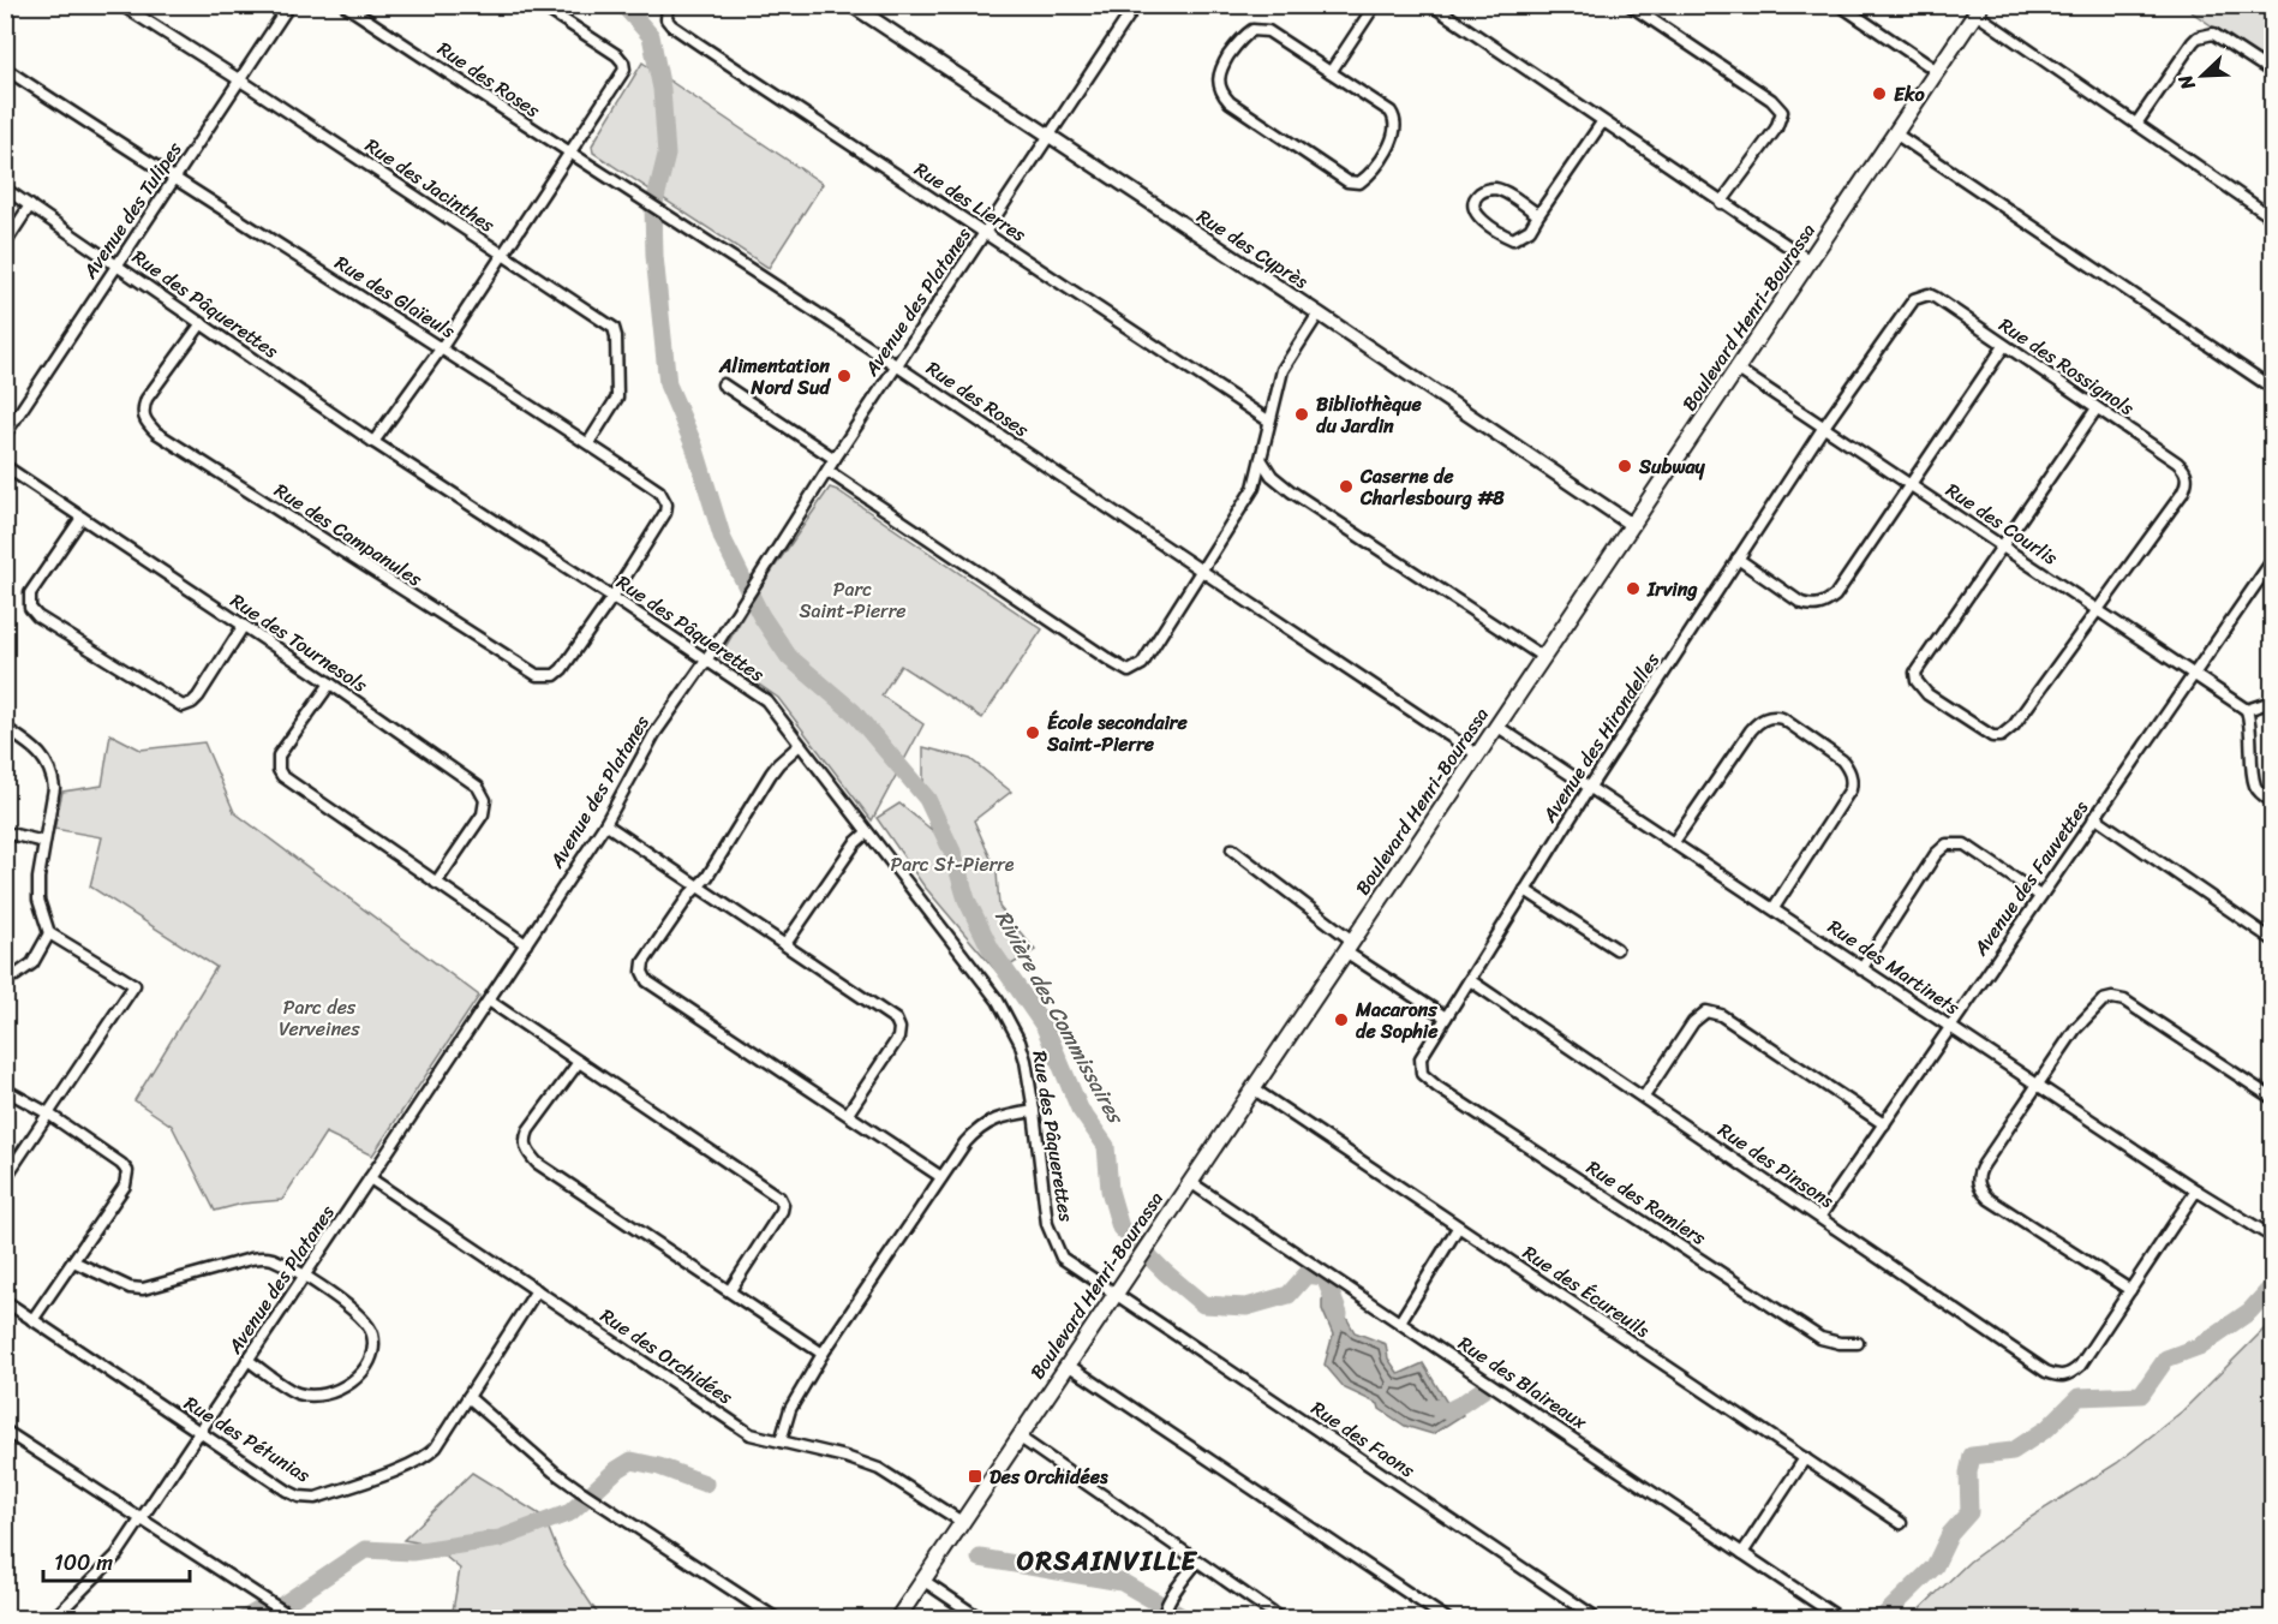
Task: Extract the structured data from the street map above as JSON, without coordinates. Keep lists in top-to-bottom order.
{
  "streets": {
    "main road": ["Boulevard Henri-Bourassa"],
    "street": [
      "Rue des Roses",
      "Rue des Jacinthes",
      "Rue des Lierres",
      "Avenue des Tulipes",
      "Rue des Cyprès",
      "Rue des Glaïeuls",
      "Avenue des Platanes",
      "Rue des Pâquerettes",
      "Rue des Rossignols",
      "Rue des Courlis",
      "Rue des Campanules",
      "Rue des Tournesols",
      "Avenue des Hirondelles",
      "Avenue des Fauvettes",
      "Rue des Martinets",
      "Rue des Pinsons",
      "Rue des Ramiers",
      "Rue des Écureuils",
      "Rue des Orchidées",
      "Rue des Blaireaux",
      "Rue des Pétunias",
      "Rue des Faons"
    ]
  },
  "crossings": [
    ["Rue des Roses", "Avenue des Platanes"],
    ["Rue des Roses", "Boulevard Henri-Bourassa"],
    ["Rue des Jacinthes", "Avenue des Tulipes"],
    ["Rue des Jacinthes", "Rue des Glaïeuls"],
    ["Rue des Lierres", "Avenue des Platanes"],
    ["Avenue des Tulipes", "Rue des Glaïeuls"],
    ["Avenue des Tulipes", "Rue des Pâquerettes"],
    ["Rue des Cyprès", "Avenue des Platanes"],
    ["Rue des Cyprès", "Boulevard Henri-Bourassa"],
    ["Rue des Glaïeuls", "Rue des Pâquerettes"],
    ["Rue des Glaïeuls", "Rue des Campanules"],
    ["Avenue des Platanes", "Rue des Pâquerettes"],
    ["Avenue des Platanes", "Rue des Orchidées"],
    ["Avenue des Platanes", "Rue des Pétunias"],
    ["Rue des Pâquerettes", "Boulevard Henri-Bourassa"],
    ["Rue des Pâquerettes", "Rue des Campanules"],
    ["Rue des Pâquerettes", "Rue des Faons"],
    ["Boulevard Henri-Bourassa", "Rue des Courlis"],
    ["Boulevard Henri-Bourassa", "Rue des Martinets"],
    ["Boulevard Henri-Bourassa", "Rue des Écureuils"],
    ["Boulevard Henri-Bourassa", "Rue des Orchidées"],
    ["Boulevard Henri-Bourassa", "Rue des Blaireaux"],
    ["Boulevard Henri-Bourassa", "Rue des Faons"],
    ["Rue des Rossignols", "Rue des Courlis"],
    ["Rue des Rossignols", "Avenue des Hirondelles"],
    ["Rue des Courlis", "Avenue des Hirondelles"],
    ["Rue des Courlis", "Avenue des Fauvettes"],
    ["Avenue des Hirondelles", "Rue des Martinets"],
    ["Avenue des Hirondelles", "Rue des Pinsons"],
    ["Avenue des Hirondelles", "Rue des Ramiers"],
    ["Avenue des Fauvettes", "Rue des Martinets"],
    ["Avenue des Fauvettes", "Rue des Pinsons"],
    ["Rue des Orchidées", "Rue des Pétunias"]
  ],
  "districts": ["ORSAINVILLE"],
  "water": ["Rivière des Commissaires"],
  "parks": ["Parc Saint-Pierre", "Parc St-Pierre", "Parc des Verveines"],
  "places": {
    "other": [
      "Eko",
      "Alimentation Nord Sud",
      "Bibliothèque du Jardin",
      "Subway",
      "Caserne de Charlesbourg #8",
      "Irving",
      "École secondaire Saint-Pierre",
      "Macarons de Sophie"
    ],
    "transit": ["Des Orchidées"]
  },
  "scale_bar": "100 m",
  "north": "bottom left"
}
